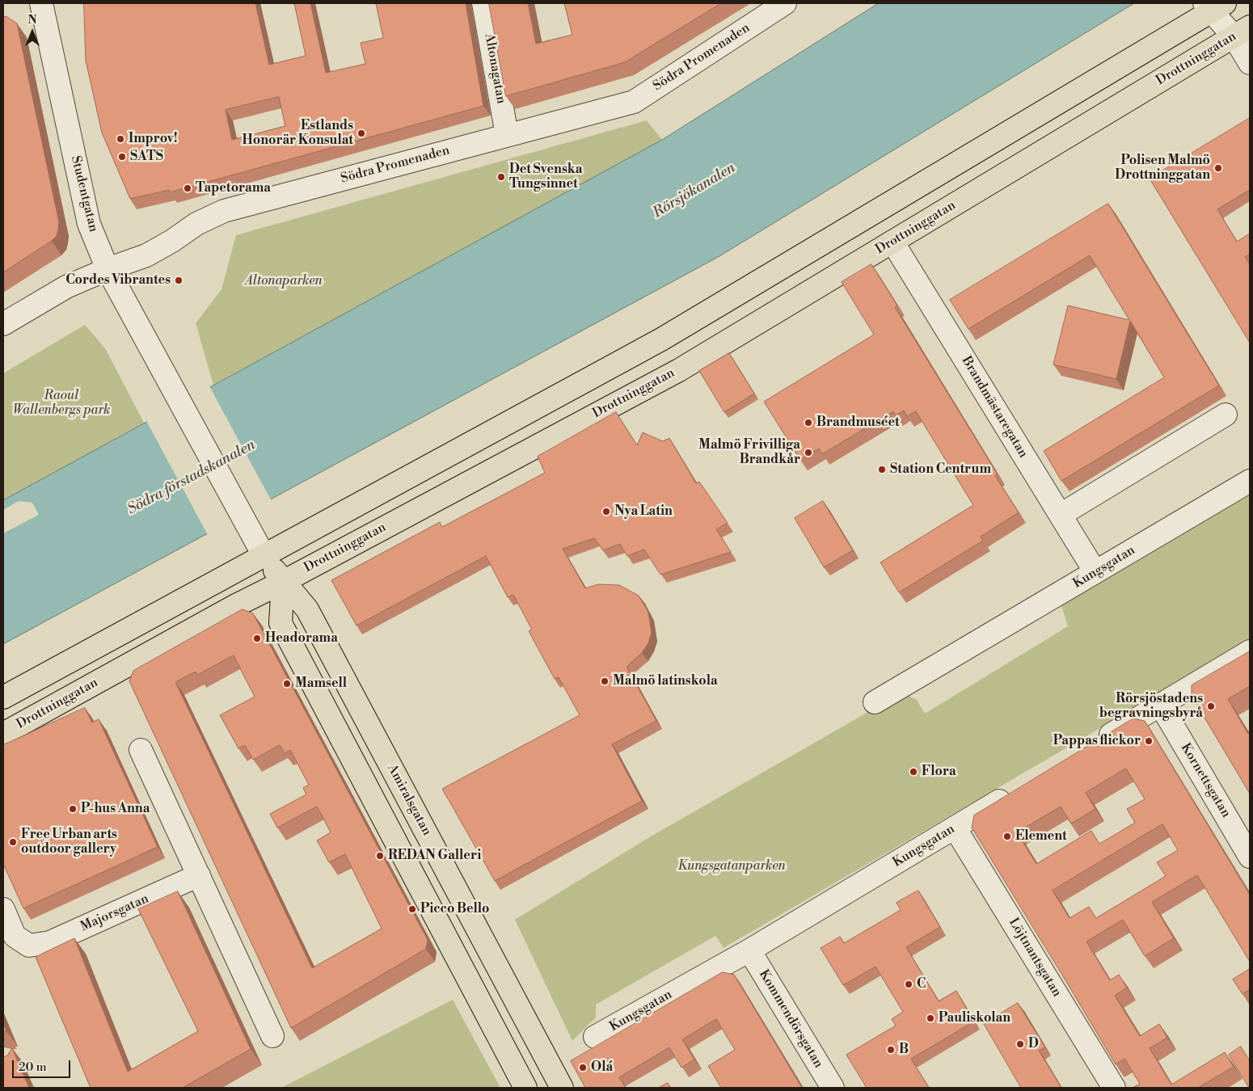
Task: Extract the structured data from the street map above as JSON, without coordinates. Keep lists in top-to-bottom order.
{
  "streets": {
    "main road": ["Drottninggatan", "Amiralsgatan"],
    "street": [
      "Södra Promenaden",
      "Altonagatan",
      "Studentgatan",
      "Brandmästaregatan",
      "Kungsgatan",
      "Kornettsgatan",
      "Majorsgatan",
      "Löjtnantsgatan",
      "Kommendörsgatan"
    ]
  },
  "crossings": [
    ["Södra Promenaden", "Altonagatan"],
    ["Södra Promenaden", "Studentgatan"],
    ["Drottninggatan", "Brandmästaregatan"],
    ["Drottninggatan", "Amiralsgatan"],
    ["Studentgatan", "Amiralsgatan"],
    ["Brandmästaregatan", "Kungsgatan"],
    ["Kungsgatan", "Löjtnantsgatan"],
    ["Kungsgatan", "Kommendörsgatan"]
  ],
  "water": ["Rörsjökanalen", "Södra förstadskanalen"],
  "parks": ["Altonaparken", "Raoul Wallenbergs park", "Kungsgatanparken"],
  "places": [
    "Estlands Honorär Konsulat",
    "Improv!",
    "SATS",
    "Polisen Malmö Drottninggatan",
    "Det Svenska Tungsinnet",
    "Tapetorama",
    "Cordes Vibrantes",
    "Brandmuséet",
    "Malmö Frivilliga Brandkår",
    "Station Centrum",
    "Nya Latin",
    "Headorama",
    "Malmö latinskola",
    "Mamsell",
    "Rörsjöstadens begravningsbyrå",
    "Pappas flickor",
    "Flora",
    "P-hus Anna",
    "Element",
    "Free Urban arts outdoor gallery",
    "REDAN Galleri",
    "Picco Bello",
    "C",
    "Pauliskolan",
    "D",
    "B",
    "Olá"
  ],
  "scale_bar": "20 m",
  "north": "top"
}
